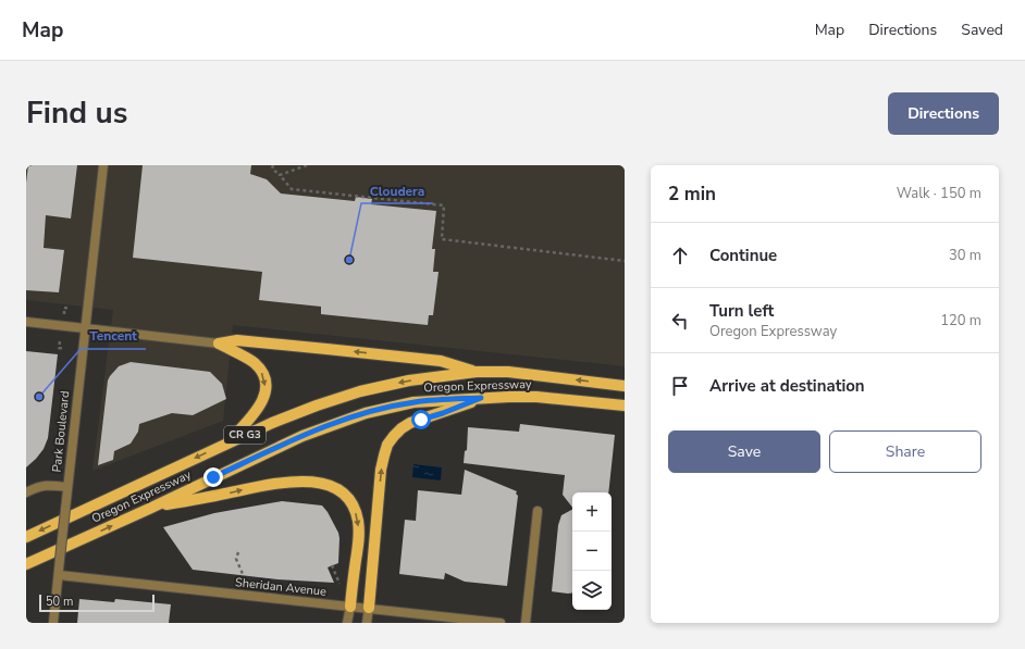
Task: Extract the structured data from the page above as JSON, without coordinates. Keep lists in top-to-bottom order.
{
  "streets": {
    "main road": ["Oregon Expressway", "CR G3"],
    "street": ["Park Boulevard", "Sheridan Avenue"]
  },
  "crossings": [
    ["Park Boulevard", "Sheridan Avenue"]
  ],
  "places": ["Cloudera", "Tencent"],
  "scale_bar": "50 m",
  "page": {
    "header": "Map",
    "nav": ["Map", "Directions", "Saved"],
    "title": "Find us",
    "buttons": [
      "Directions",
      ["Save", "Share"]
    ],
    "heading": ["2 min", "Walk · 150 m"],
    "list": [
      ["Continue", "30 m"],
      ["Turn left", "Oregon Expressway", "120 m"],
      "Arrive at destination"
    ],
    "map_buttons": ["+", "−"],
    "scale": "50 m"
  }
}
